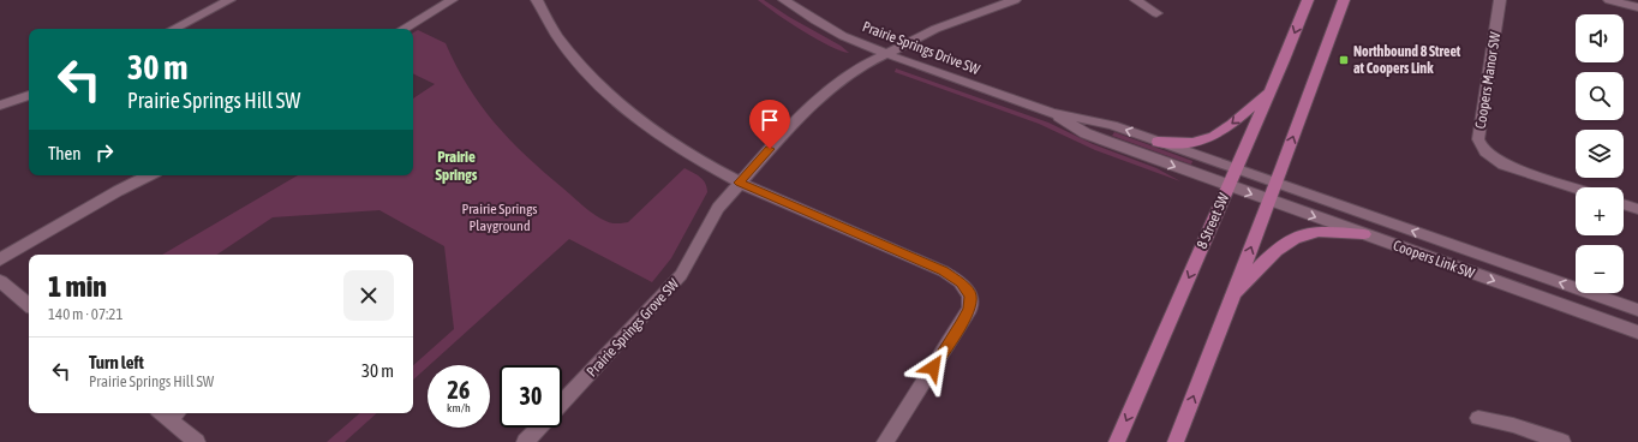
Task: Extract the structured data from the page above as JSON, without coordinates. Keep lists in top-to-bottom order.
{
  "streets": {
    "main road": ["8 Street SW"],
    "street": [
      "Prairie Springs Drive SW",
      "Coopers Manor SW",
      "Coopers Link SW",
      "Prairie Springs Grove SW"
    ]
  },
  "crossings": [
    ["Prairie Springs Drive SW", "8 Street SW"],
    ["Prairie Springs Drive SW", "Coopers Link SW"],
    ["Prairie Springs Drive SW", "Prairie Springs Grove SW"],
    ["8 Street SW", "Coopers Link SW"]
  ],
  "districts": ["Prairie Springs"],
  "parks": ["Prairie Springs Playground"],
  "places": {
    "transit": ["Northbound 8 Street at Coopers Link"]
  },
  "page": {
    "map_buttons": ["+", "−"],
    "turn": ["30 m", "Prairie Springs Hill SW"],
    "then": "Then",
    "heading": ["1 min", "140 m · 07:21"],
    "list": [
      {
        "name": "Turn left",
        "note": "Prairie Springs Hill SW",
        "value": "30 m"
      }
    ],
    "speed": "26 km/h",
    "limit": "30"
  }
}
